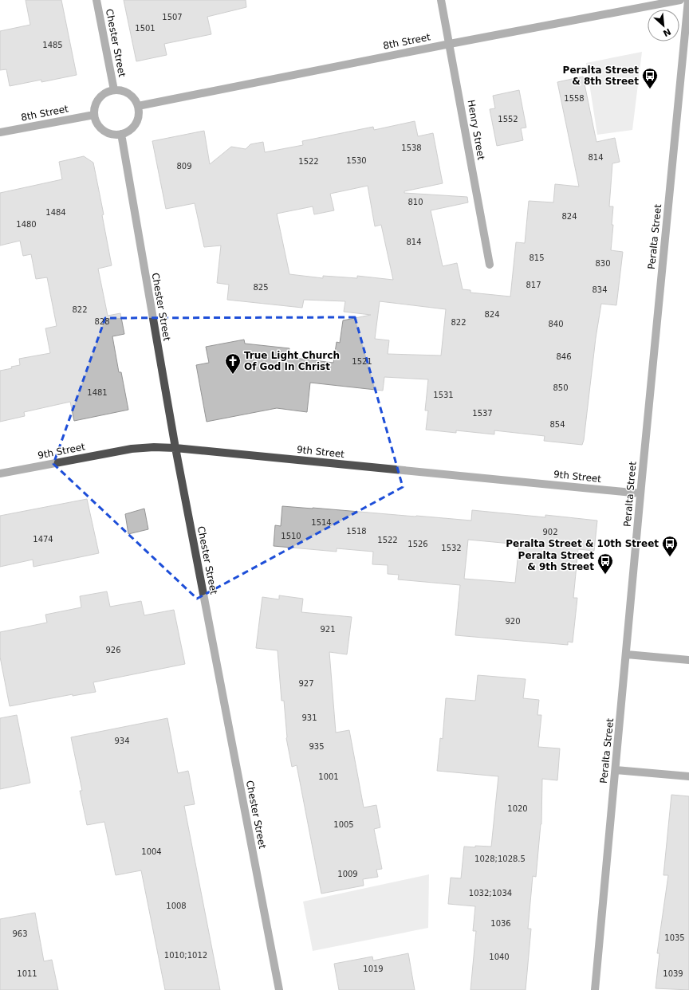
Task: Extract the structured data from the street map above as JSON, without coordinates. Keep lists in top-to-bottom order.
{
  "streets": {
    "street": [
      "8th Street",
      "Chester Street",
      "Henry Street",
      "Peralta Street",
      "9th Street"
    ]
  },
  "crossings": [
    ["8th Street", "Chester Street"],
    ["8th Street", "Henry Street"],
    ["Chester Street", "9th Street"],
    ["Peralta Street", "9th Street"]
  ],
  "places": {
    "bus stop": ["Peralta Street & 8th Street", "Peralta Street & 10th Street", "Peralta Street & 9th Street"],
    "church": ["True Light Church Of God In Christ"]
  },
  "house_numbers": [
    "1507",
    "1501",
    "1485",
    "1558",
    "1552",
    "1538",
    "814",
    "1530",
    "1522",
    "809",
    "810",
    "1484",
    "824",
    "1480",
    "814",
    "815",
    "830",
    "817",
    "825",
    "834",
    "822",
    "824",
    "828",
    "822",
    "840",
    "846",
    "1521",
    "850",
    "1481",
    "1531",
    "1537",
    "854",
    "1514",
    "1518",
    "902",
    "1510",
    "1474",
    "1522",
    "1526",
    "1532",
    "920",
    "921",
    "926",
    "927",
    "931",
    "934",
    "935",
    "1001",
    "1020",
    "1005",
    "1004",
    "1028;1028.5",
    "1009",
    "1032;1034",
    "1008",
    "1036",
    "963",
    "1035",
    "1010;1012",
    "1040",
    "1019",
    "1011",
    "1039"
  ],
  "north": "bottom right"
}
